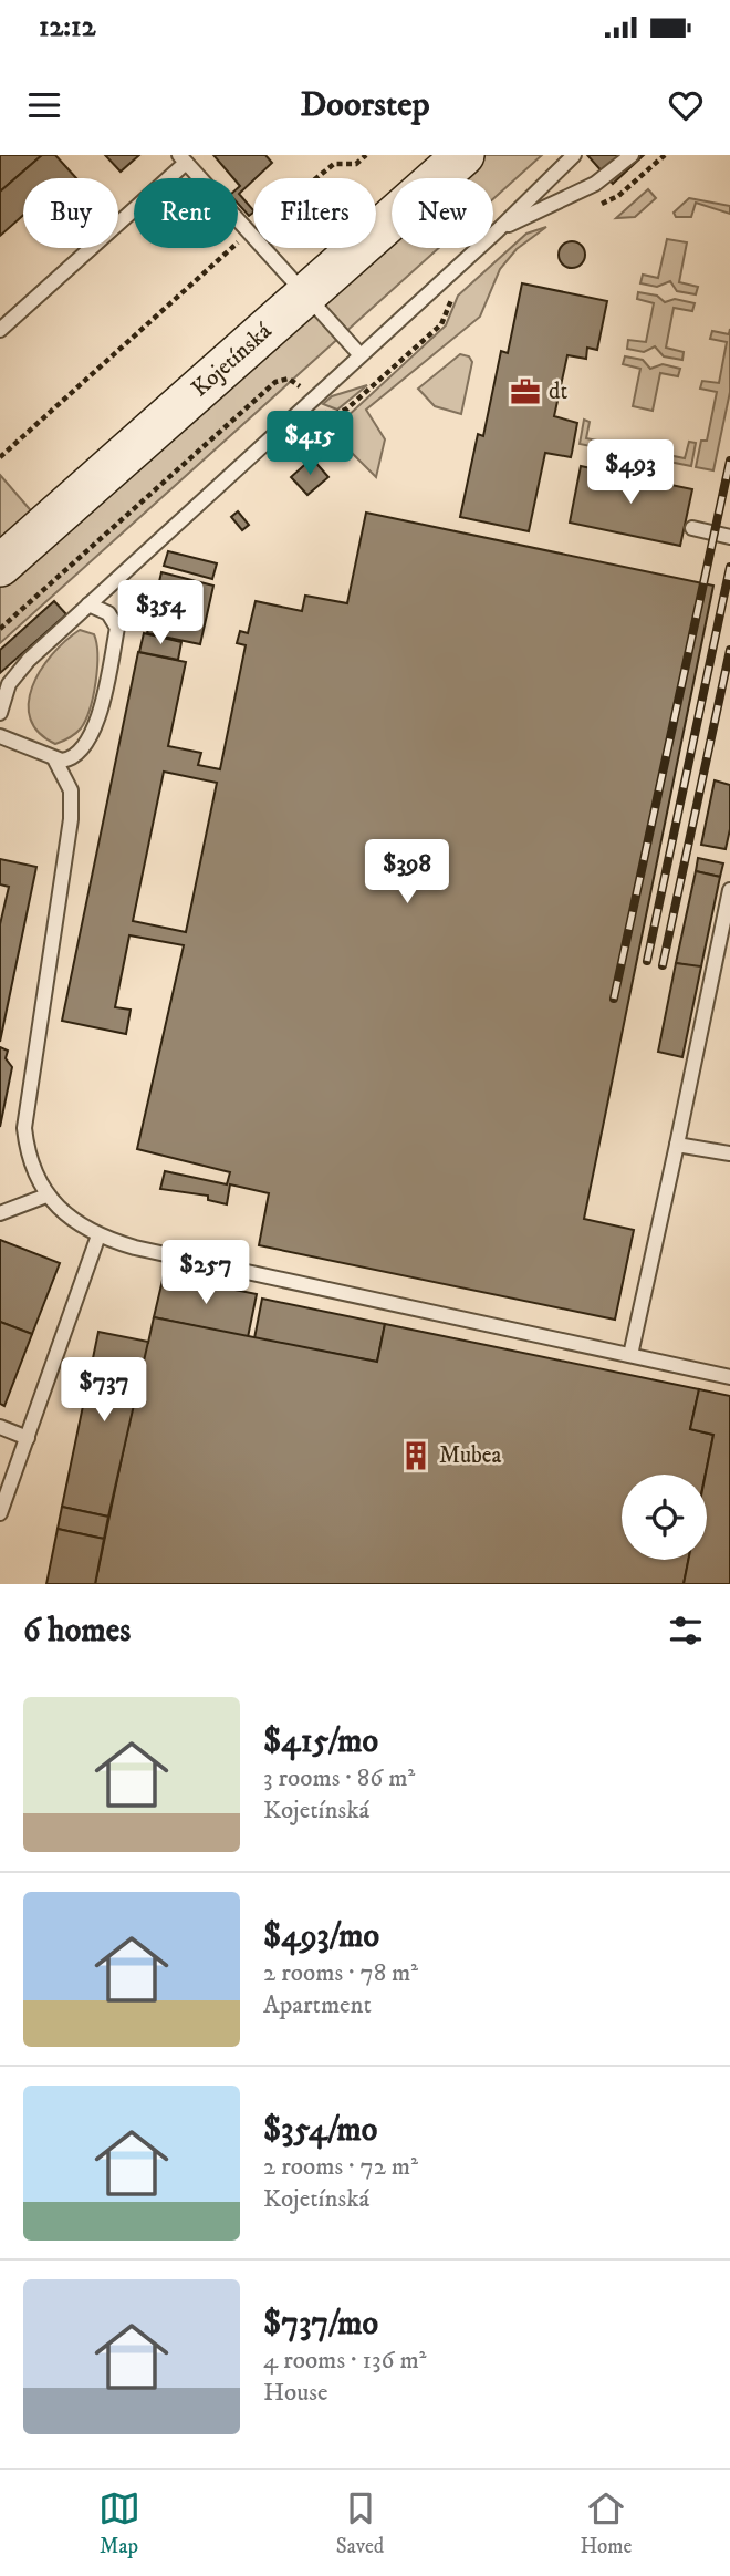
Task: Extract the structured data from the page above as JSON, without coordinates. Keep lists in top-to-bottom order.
{
  "streets": {
    "main road": ["Kojetínská"]
  },
  "places": {
    "office": ["dt"],
    "building": ["Mubea"]
  },
  "page": {
    "status": "12:12",
    "header": "Doorstep",
    "chip": [
      "Buy",
      "Rent",
      "Filters",
      "New"
    ],
    "price": [
      "$415",
      "$493",
      "$354",
      "$398",
      "$257",
      "$737"
    ],
    "heading": "6 homes",
    "list": [
      {
        "name": "$415/mo",
        "note": "3 rooms · 86 m² · Kojetínská"
      },
      {
        "name": "$493/mo",
        "note": "2 rooms · 78 m² · Apartment"
      },
      {
        "name": "$354/mo",
        "note": "2 rooms · 72 m² · Kojetínská"
      },
      {
        "name": "$737/mo",
        "note": "4 rooms · 136 m² · House"
      }
    ],
    "tabs": ["Map", "Saved", "Home"]
  }
}
